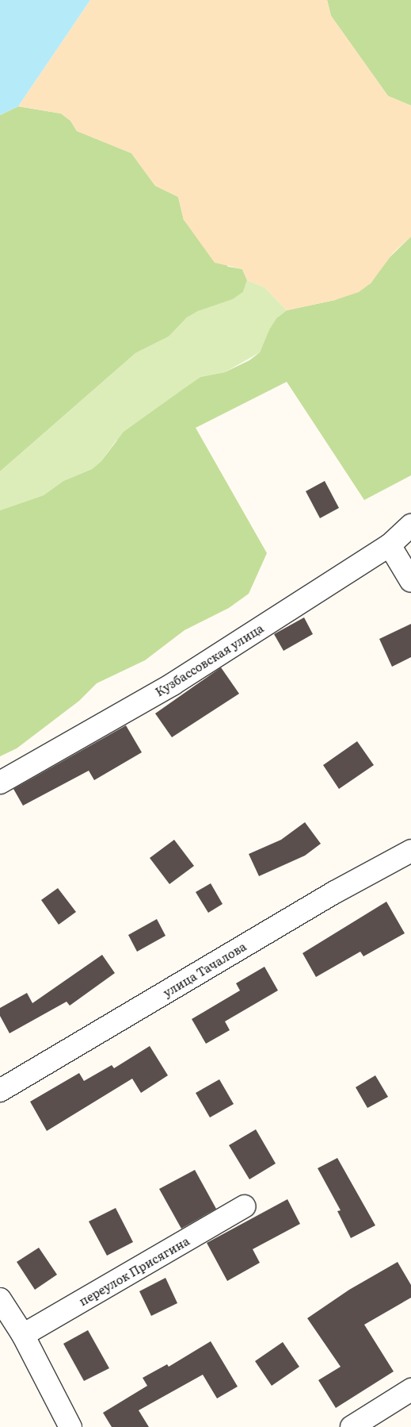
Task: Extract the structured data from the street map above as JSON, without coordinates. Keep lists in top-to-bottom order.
{
  "streets": {
    "street": ["Кузбассовская улица", "улица Тачалова", "переулок Присягина"]
  }
}
